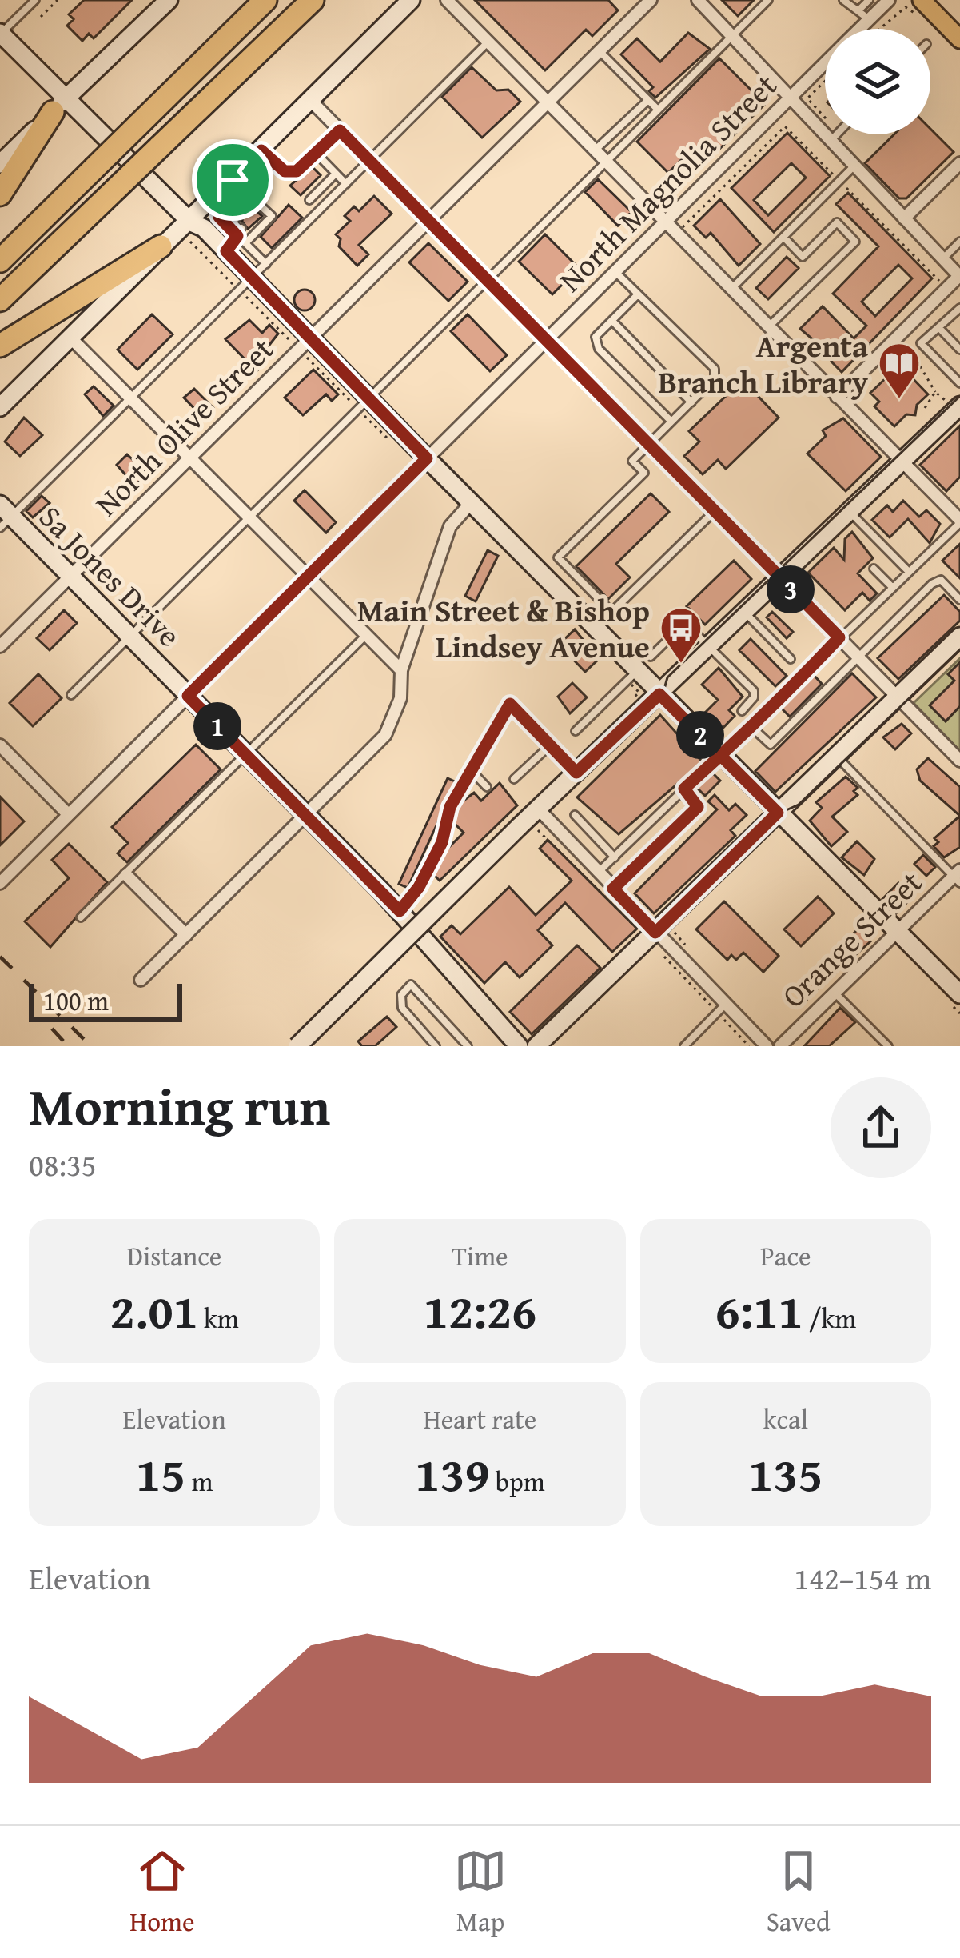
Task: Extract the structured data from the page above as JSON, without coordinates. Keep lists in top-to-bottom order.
{
  "streets": {
    "main road": ["Sa Jones Drive"],
    "street": ["North Magnolia Street", "North Olive Street", "Orange Street"]
  },
  "crossings": [
    ["North Magnolia Street", "Sa Jones Drive"],
    ["North Olive Street", "Sa Jones Drive"]
  ],
  "places": {
    "library": ["Argenta Branch Library"],
    "bus stop": ["Main Street & Bishop Lindsey Avenue"]
  },
  "scale_bar": "100 m",
  "page": {
    "pins": ["3", "1", "2"],
    "scale": "100 m",
    "heading": ["Morning run", "08:35"],
    "stats": [
      ["Distance", "2.01 km"],
      ["Time", "12:26"],
      ["Pace", "6:11 /km"],
      ["Elevation", "15 m"],
      ["Heart rate", "139 bpm"],
      ["kcal", "135"]
    ],
    "chart": ["Elevation", "142–154 m"],
    "tabs": ["Home", "Map", "Saved"]
  }
}
